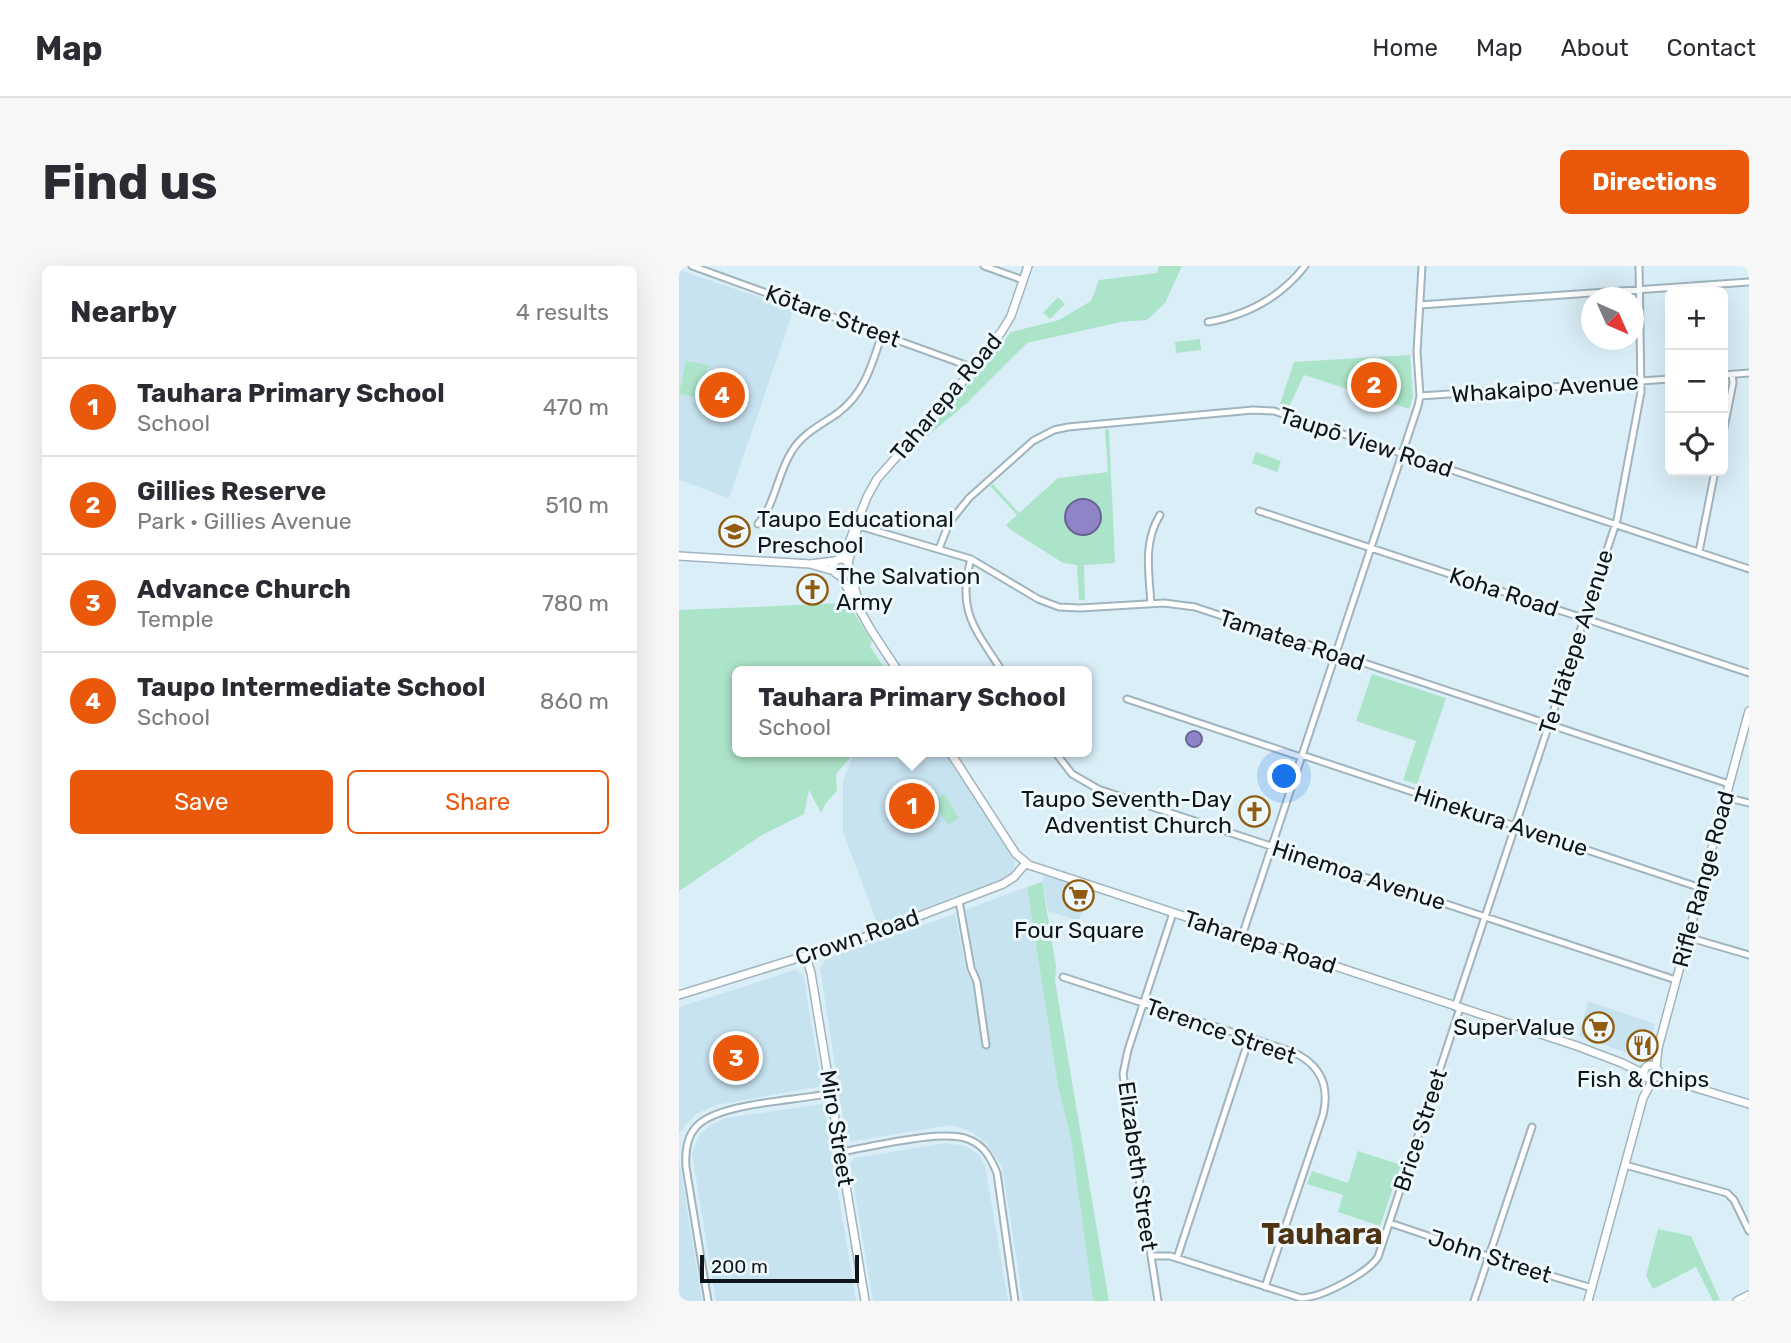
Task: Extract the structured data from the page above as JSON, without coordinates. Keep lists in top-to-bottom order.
{
  "streets": {
    "street": [
      "Kōtare Street",
      "Whakaipo Avenue",
      "Taharepa Road",
      "Taupō View Road",
      "Koha Road",
      "Tamatea Road",
      "Te Hātepe Avenue",
      "Hinekura Avenue",
      "Hinemoa Avenue",
      "Rifle Range Road",
      "Crown Road",
      "Terence Street",
      "Miro Street",
      "Brice Street",
      "Elizabeth Street",
      "John Street"
    ]
  },
  "crossings": [
    ["Kōtare Street", "Taharepa Road"],
    ["Whakaipo Avenue", "Te Hātepe Avenue"],
    ["Taharepa Road", "Tamatea Road"],
    ["Taharepa Road", "Te Hātepe Avenue"],
    ["Taharepa Road", "Rifle Range Road"],
    ["Taharepa Road", "Crown Road"],
    ["Taharepa Road", "Brice Street"],
    ["Taharepa Road", "Elizabeth Street"],
    ["Taupō View Road", "Tamatea Road"],
    ["Taupō View Road", "Te Hātepe Avenue"],
    ["Koha Road", "Te Hātepe Avenue"],
    ["Tamatea Road", "Te Hātepe Avenue"],
    ["Tamatea Road", "Rifle Range Road"],
    ["Te Hātepe Avenue", "Hinekura Avenue"],
    ["Te Hātepe Avenue", "Hinemoa Avenue"],
    ["Te Hātepe Avenue", "Brice Street"],
    ["Hinekura Avenue", "Rifle Range Road"],
    ["Hinemoa Avenue", "Rifle Range Road"],
    ["Rifle Range Road", "John Street"],
    ["Crown Road", "Miro Street"],
    ["Terence Street", "Brice Street"],
    ["Terence Street", "Elizabeth Street"],
    ["Brice Street", "Elizabeth Street"],
    ["Brice Street", "John Street"]
  ],
  "districts": ["Tauhara"],
  "places": {
    "school or university": ["Taupo Educational Preschool"],
    "church": ["The Salvation Army", "Taupo Seventh-Day Adventist Church"],
    "supermarket": ["Four Square", "SuperValue"],
    "restaurant": ["Fish & Chips"]
  },
  "scale_bar": "200 m",
  "north": "bottom right",
  "page": {
    "header": "Map",
    "nav": [
      "Home",
      "Map",
      "About",
      "Contact"
    ],
    "buttons": [
      "Directions",
      ["Save", "Share"]
    ],
    "title": "Find us",
    "heading": ["Nearby", "4 results"],
    "map_buttons": ["+", "−"],
    "list": [
      {
        "mark": "1",
        "name": "Tauhara Primary School",
        "note": "School",
        "value": "470 m"
      },
      {
        "mark": "2",
        "name": "Gillies Reserve",
        "note": "Park · Gillies Avenue",
        "value": "510 m"
      },
      {
        "mark": "3",
        "name": "Advance Church",
        "note": "Temple",
        "value": "780 m"
      },
      {
        "mark": "4",
        "name": "Taupo Intermediate School",
        "note": "School",
        "value": "860 m"
      }
    ],
    "pins": [
      "2",
      "4",
      "1",
      "3"
    ],
    "popup": ["Tauhara Primary School", "School"],
    "scale": "200 m"
  }
}
